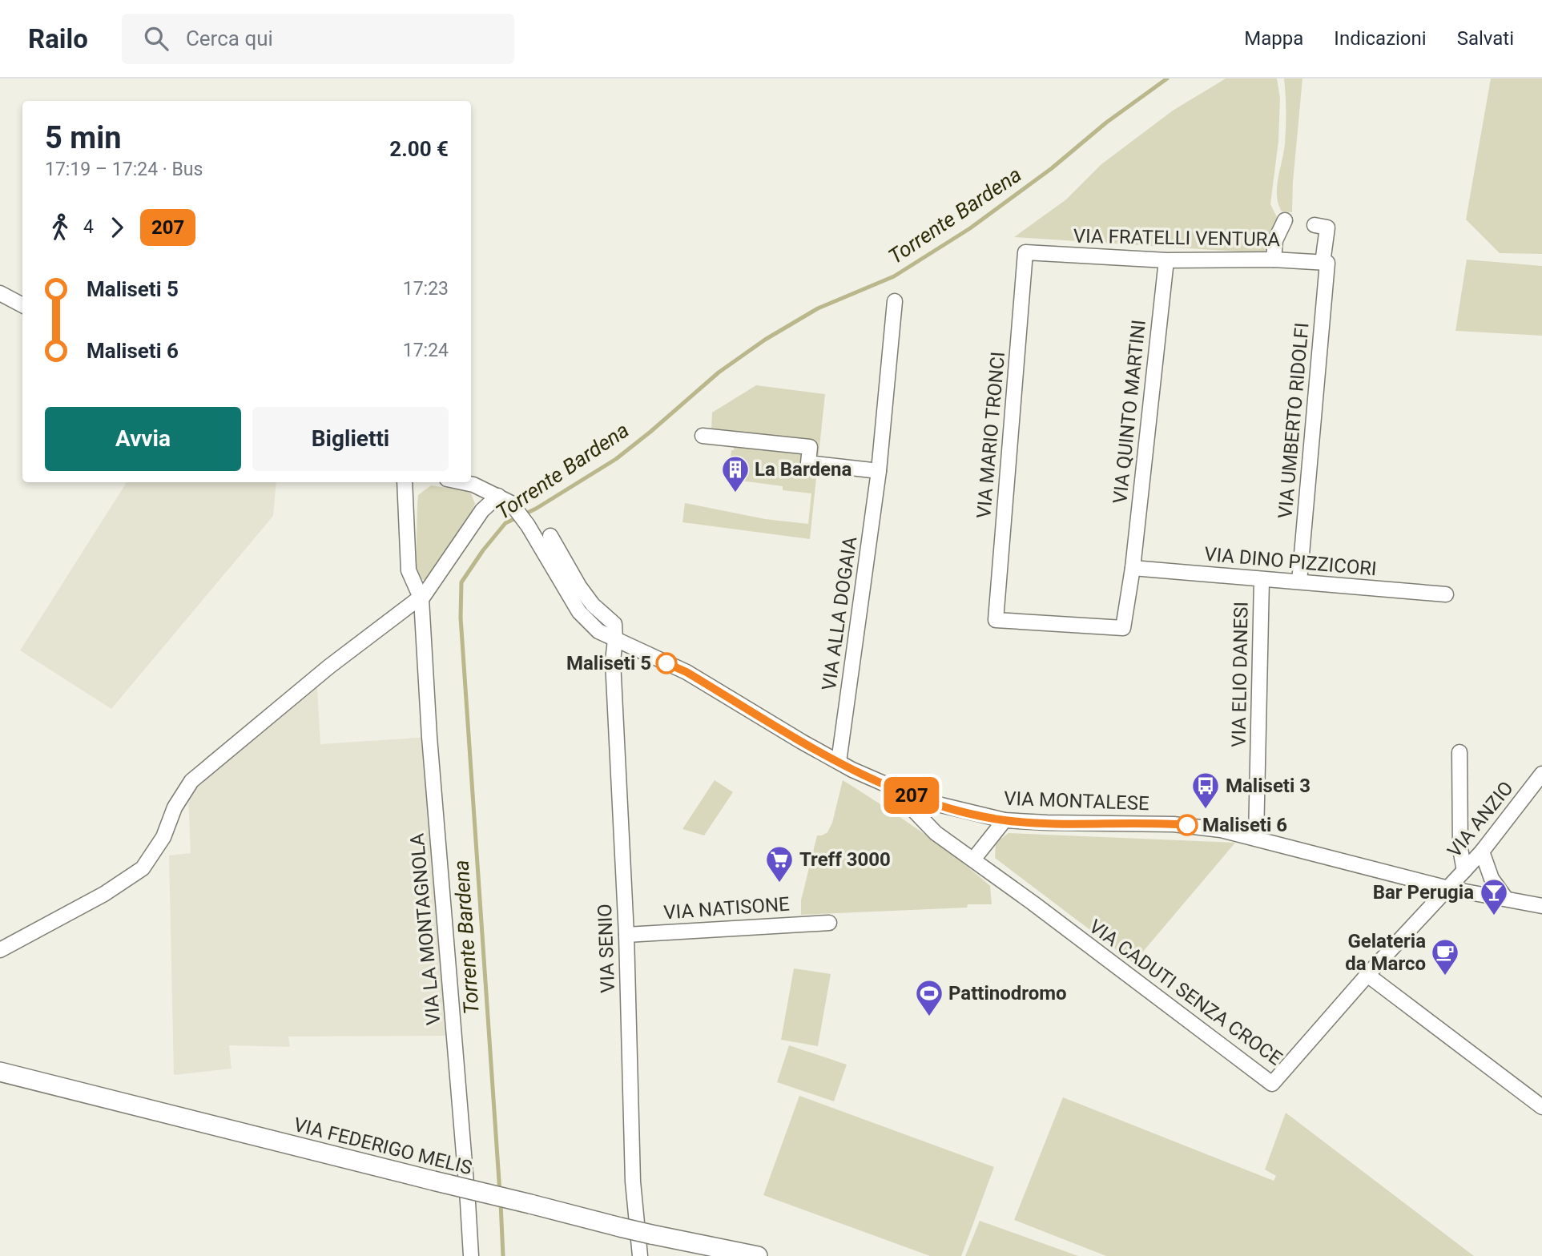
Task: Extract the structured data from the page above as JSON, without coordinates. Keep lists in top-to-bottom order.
{
  "streets": {
    "main road": ["VIA FEDERIGO MELIS"],
    "street": [
      "VIA FRATELLI VENTURA",
      "VIA QUINTO MARTINI",
      "VIA UMBERTO RIDOLFI",
      "VIA MARIO TRONCI",
      "VIA DINO PIZZICORI",
      "VIA ALLA DOGAIA",
      "VIA ELIO DANESI",
      "VIA MONTALESE",
      "VIA ANZIO",
      "VIA NATISONE",
      "VIA LA MONTAGNOLA",
      "VIA SENIO",
      "VIA CADUTI SENZA CROCE"
    ]
  },
  "crossings": [
    ["VIA FRATELLI VENTURA", "VIA QUINTO MARTINI"],
    ["VIA FRATELLI VENTURA", "VIA UMBERTO RIDOLFI"],
    ["VIA FRATELLI VENTURA", "VIA MARIO TRONCI"],
    ["VIA QUINTO MARTINI", "VIA MARIO TRONCI"],
    ["VIA QUINTO MARTINI", "VIA DINO PIZZICORI"],
    ["VIA UMBERTO RIDOLFI", "VIA DINO PIZZICORI"],
    ["VIA DINO PIZZICORI", "VIA ELIO DANESI"],
    ["VIA ALLA DOGAIA", "VIA MONTALESE"],
    ["VIA ELIO DANESI", "VIA MONTALESE"],
    ["VIA MONTALESE", "VIA ANZIO"],
    ["VIA MONTALESE", "VIA SENIO"],
    ["VIA MONTALESE", "VIA CADUTI SENZA CROCE"],
    ["VIA ANZIO", "VIA CADUTI SENZA CROCE"],
    ["VIA NATISONE", "VIA SENIO"]
  ],
  "water": ["Torrente Bardena"],
  "places": {
    "building": ["La Bardena"],
    "other": ["Maliseti 5", "Maliseti 6"],
    "bus stop": ["Maliseti 3"],
    "supermarket": ["Treff 3000"],
    "bar": ["Bar Perugia"],
    "cafe": ["Gelateria da Marco"],
    "sports": ["Pattinodromo"]
  },
  "lines": ["bus line 207"],
  "page": {
    "header": "Railo",
    "search": "Cerca qui",
    "nav": ["Mappa", "Indicazioni", "Salvati"],
    "on_map": "207",
    "heading": ["5 min", "17:19 – 17:24 · Bus", "2.00 €"],
    "legs": ["4", "207"],
    "list": [
      {
        "name": "Maliseti 5",
        "value": "17:23"
      },
      {
        "name": "Maliseti 6",
        "value": "17:24"
      }
    ],
    "buttons": ["Avvia", "Biglietti"]
  }
}
